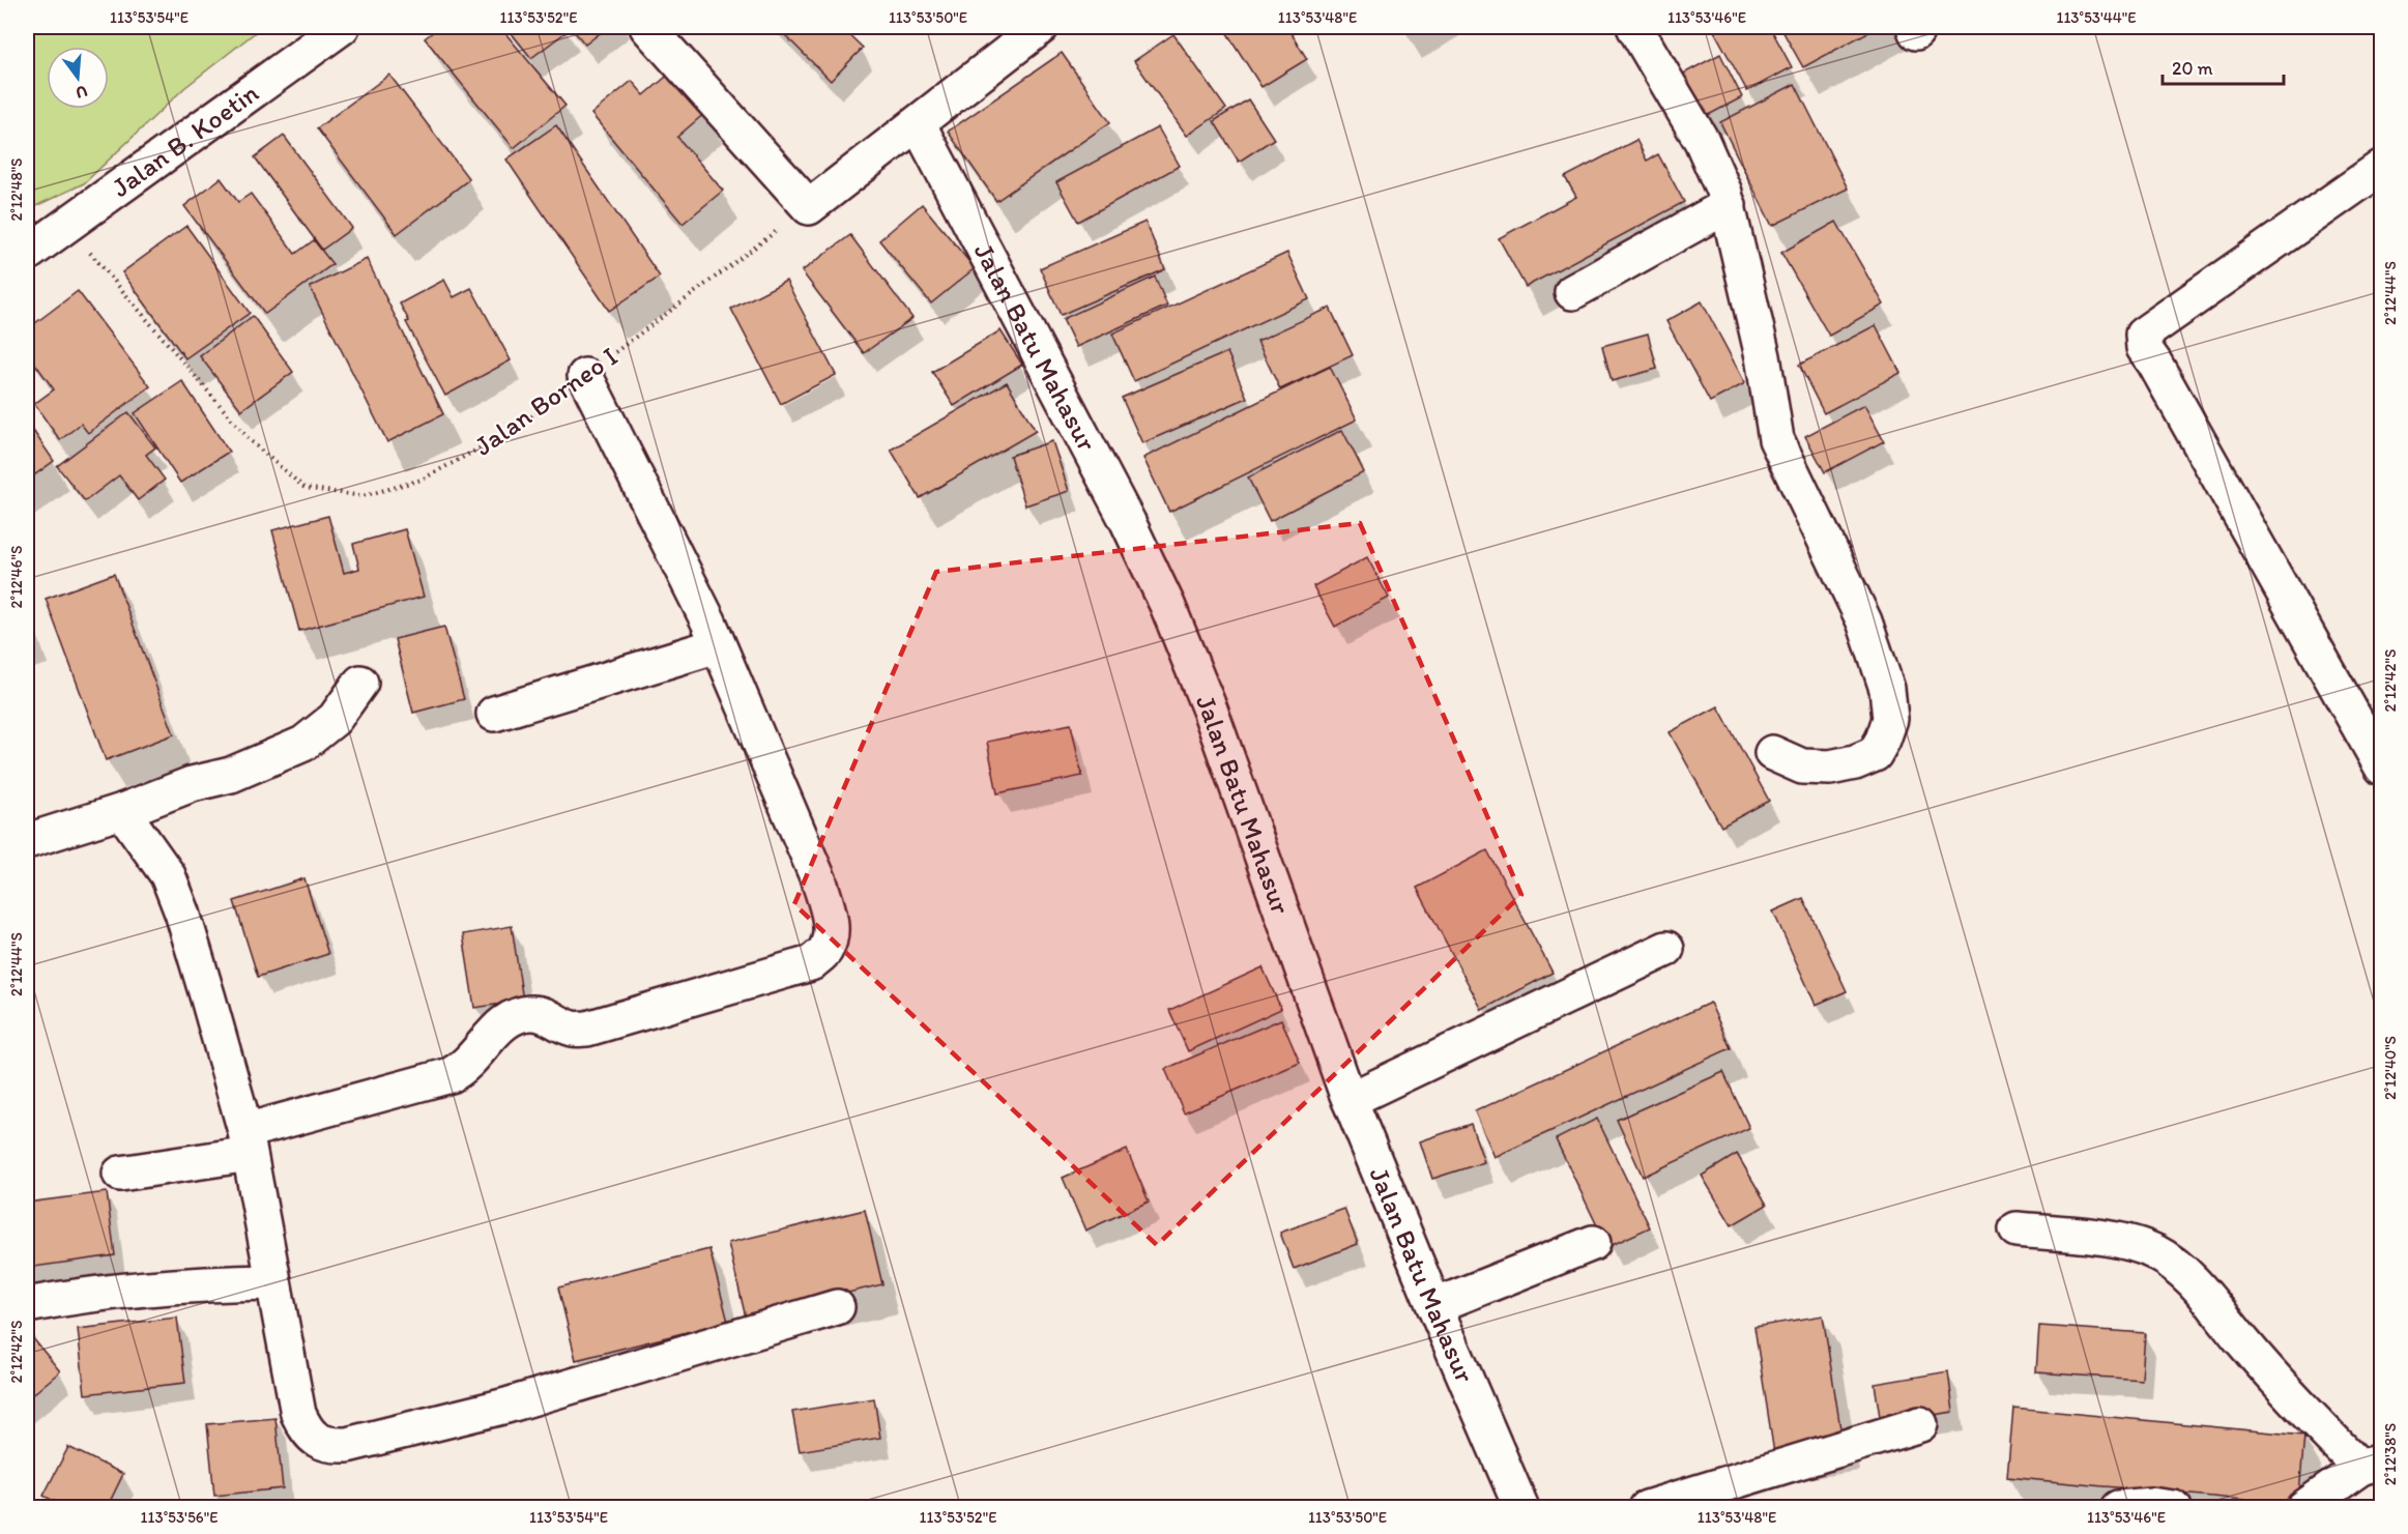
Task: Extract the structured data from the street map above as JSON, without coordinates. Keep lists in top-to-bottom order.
{
  "streets": {
    "street": ["Jalan B. Koetin", "Jalan Batu Mahasur"],
    "path": ["Jalan Borneo I"]
  },
  "crossings": [
    ["Jalan B. Koetin", "Jalan Borneo I"]
  ],
  "scale_bar": "20 m",
  "north": "bottom",
  "coordinates": [
    "113°53'54\"E",
    "113°53'52\"E",
    "113°53'50\"E",
    "113°53'48\"E",
    "113°53'46\"E",
    "113°53'44\"E",
    "2°12'48\"S",
    "2°12'44\"S",
    "2°12'46\"S",
    "2°12'42\"S",
    "2°12'40\"S",
    "2°12'38\"S",
    "113°53'56\"E"
  ]
}
